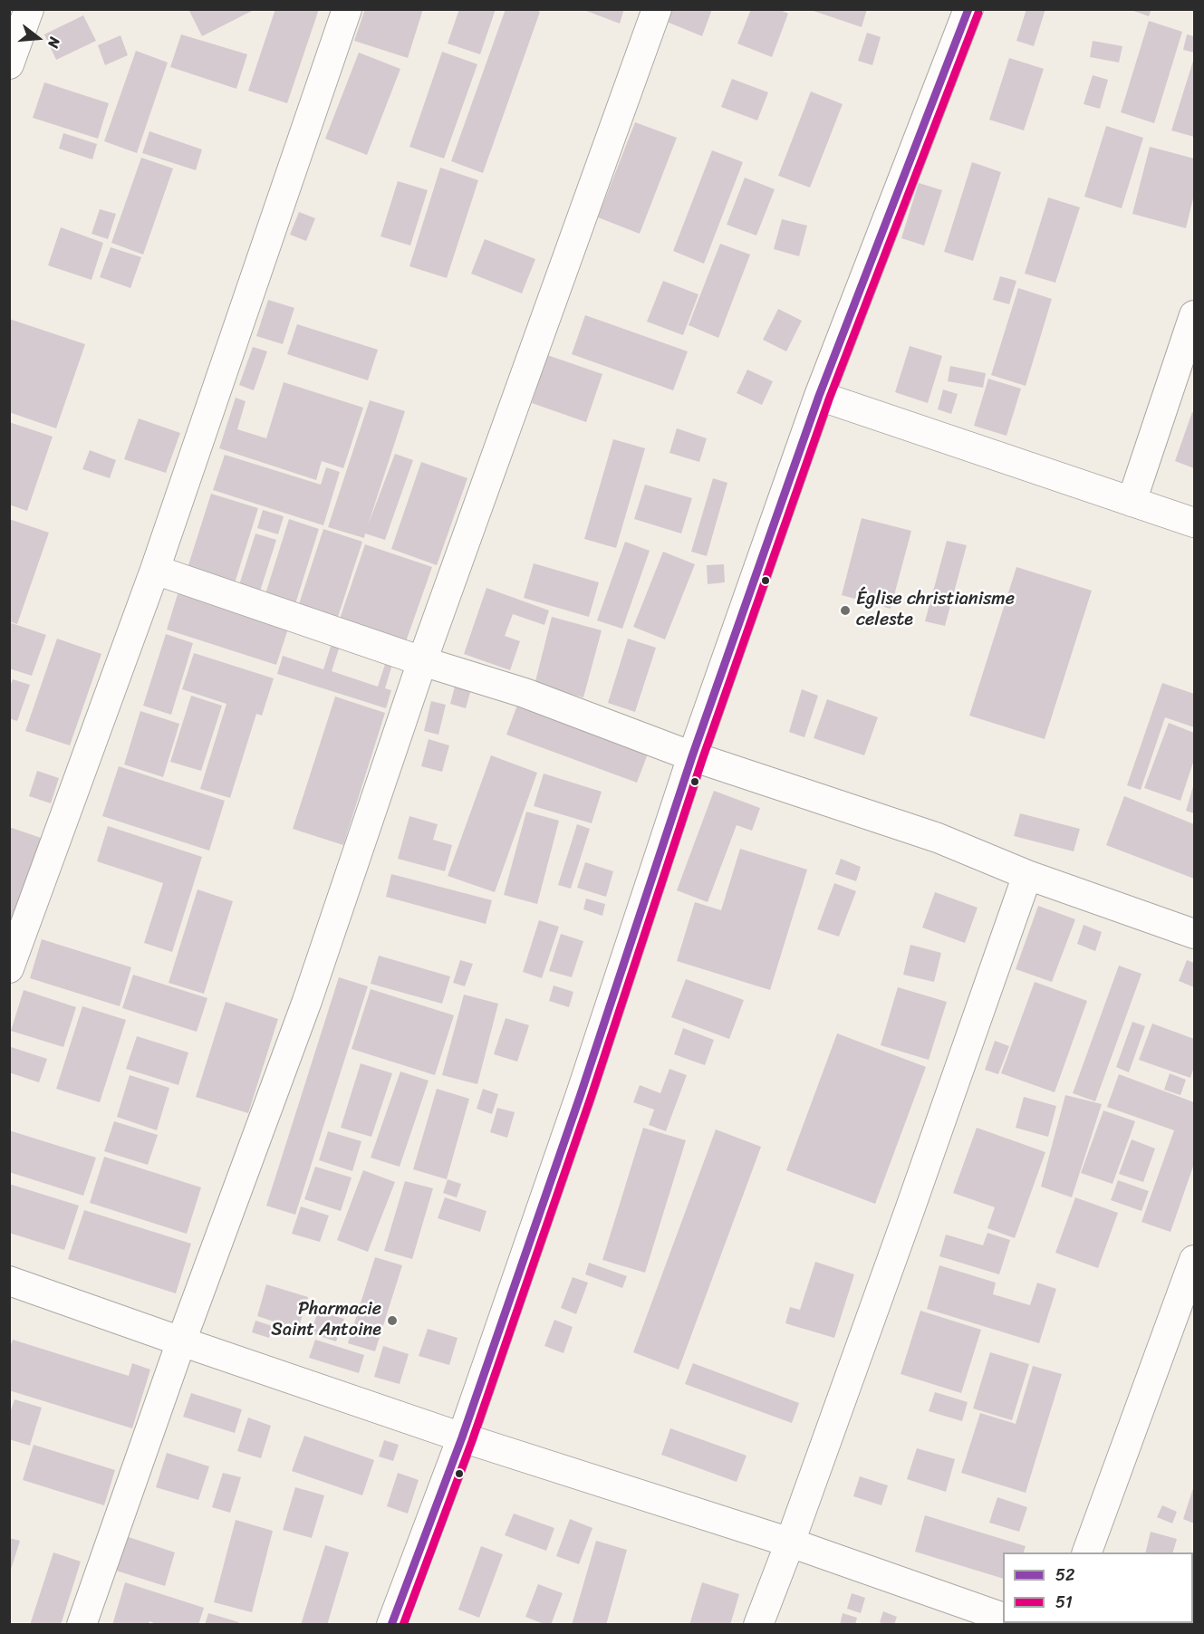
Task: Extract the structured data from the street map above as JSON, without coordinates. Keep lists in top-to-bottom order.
{
  "places": ["Église christianisme celeste", "Pharmacie Saint Antoine"],
  "lines": ["transit line 52", "transit line 51"],
  "legend": ["52", "51"],
  "north": "right"
}
